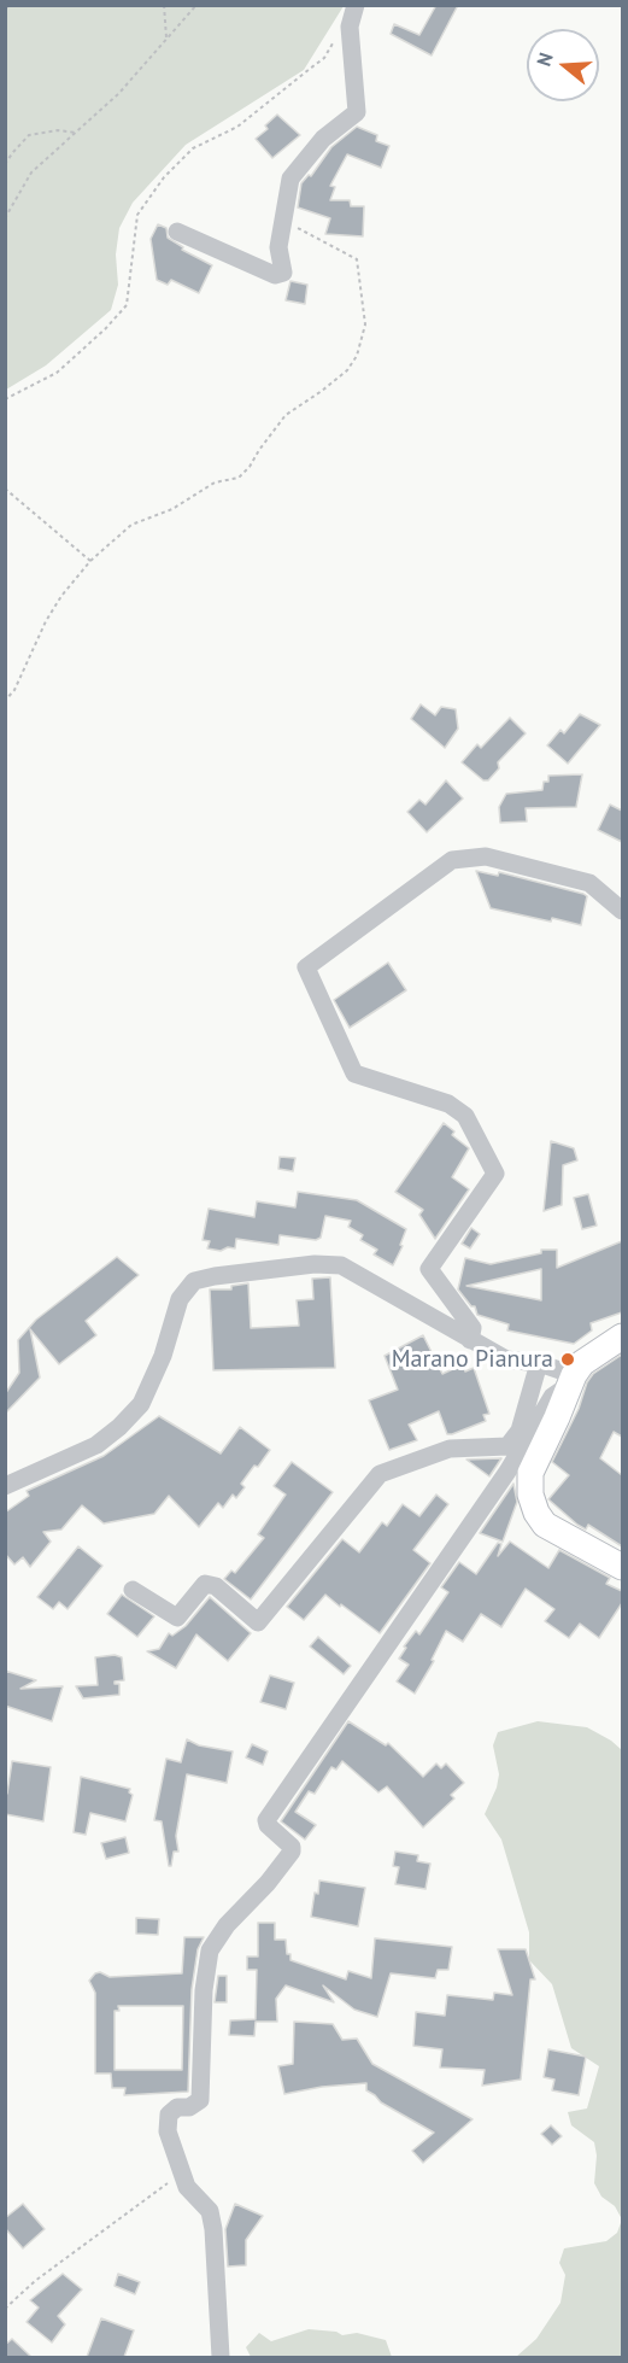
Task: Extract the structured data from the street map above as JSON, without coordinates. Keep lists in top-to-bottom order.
{
  "places": ["Marano Pianura"],
  "north": "left"
}
